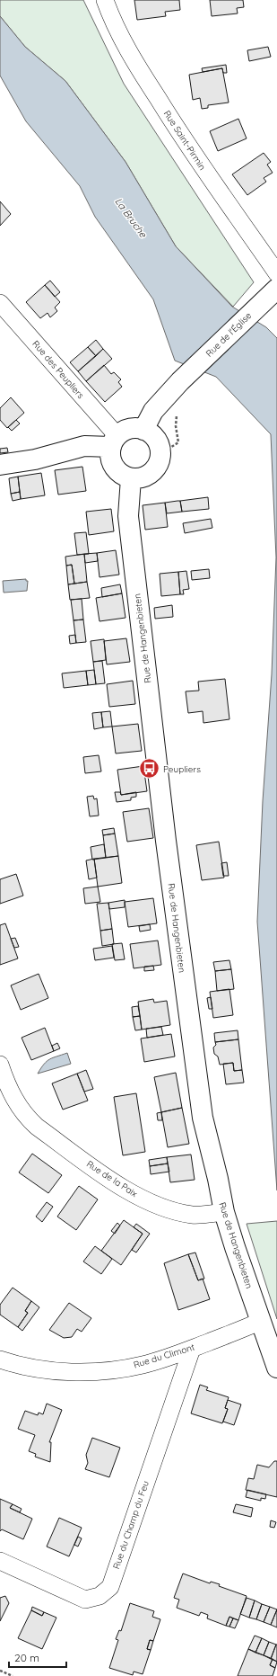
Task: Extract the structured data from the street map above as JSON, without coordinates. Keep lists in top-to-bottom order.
{
  "streets": {
    "street": [
      "Rue Saint-Pirmin",
      "Rue de l'Église",
      "Rue des Peupliers",
      "Rue de Hangenbieten",
      "Rue de la Paix",
      "Rue du Climont",
      "Rue du Champ du Feu"
    ]
  },
  "crossings": [
    ["Rue de l'Église", "Rue des Peupliers"],
    ["Rue de l'Église", "Rue de Hangenbieten"],
    ["Rue des Peupliers", "Rue de Hangenbieten"],
    ["Rue de Hangenbieten", "Rue de la Paix"],
    ["Rue de Hangenbieten", "Rue du Climont"],
    ["Rue du Climont", "Rue du Champ du Feu"]
  ],
  "water": ["La Bruche"],
  "places": {
    "bus stop": ["Peupliers"]
  },
  "scale_bar": "20 m"
}
